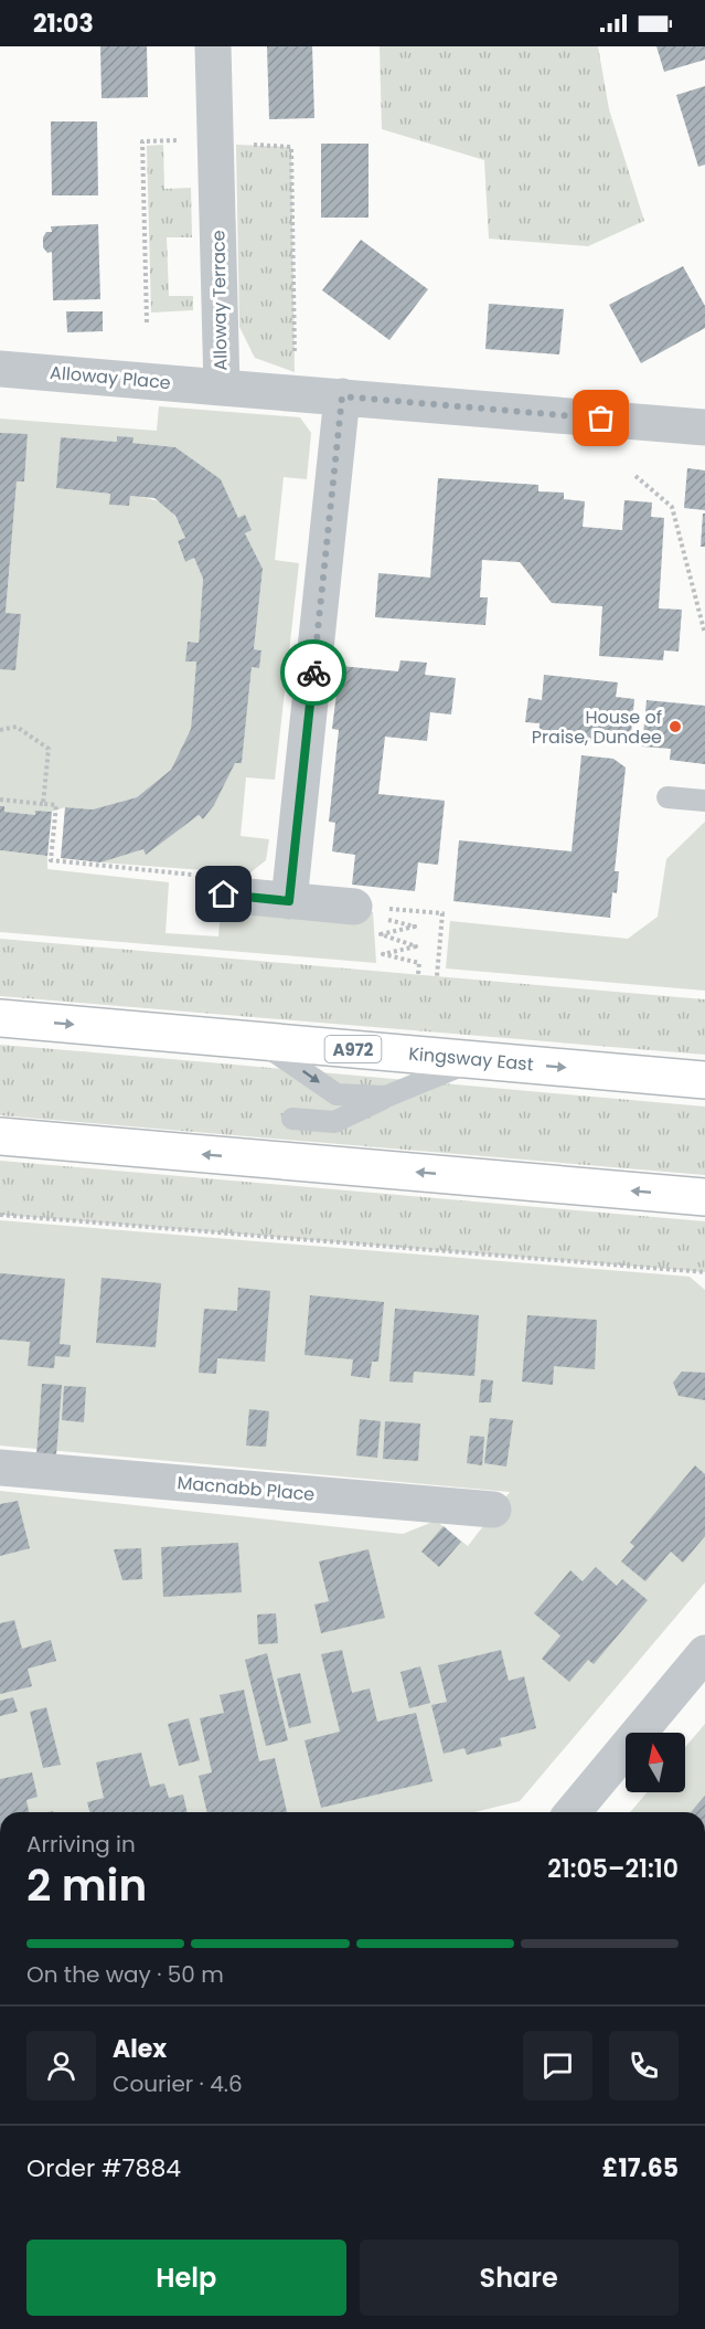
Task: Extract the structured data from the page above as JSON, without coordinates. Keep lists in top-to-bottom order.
{
  "streets": {
    "highway": ["A972", "Kingsway East"],
    "street": ["Alloway Terrace", "Alloway Place", "Macnabb Place"]
  },
  "crossings": [
    ["Alloway Terrace", "Alloway Place"]
  ],
  "places": ["House of Praise, Dundee"],
  "north": "top",
  "page": {
    "status": "21:03",
    "heading": ["2 min", "Arriving in", "21:05–21:10"],
    "panel": [
      "Alex",
      "Courier · 4.6",
      "Order #7884",
      "£17.65"
    ],
    "bar": "On the way · 50 m",
    "buttons": ["Help", "Share"]
  }
}
